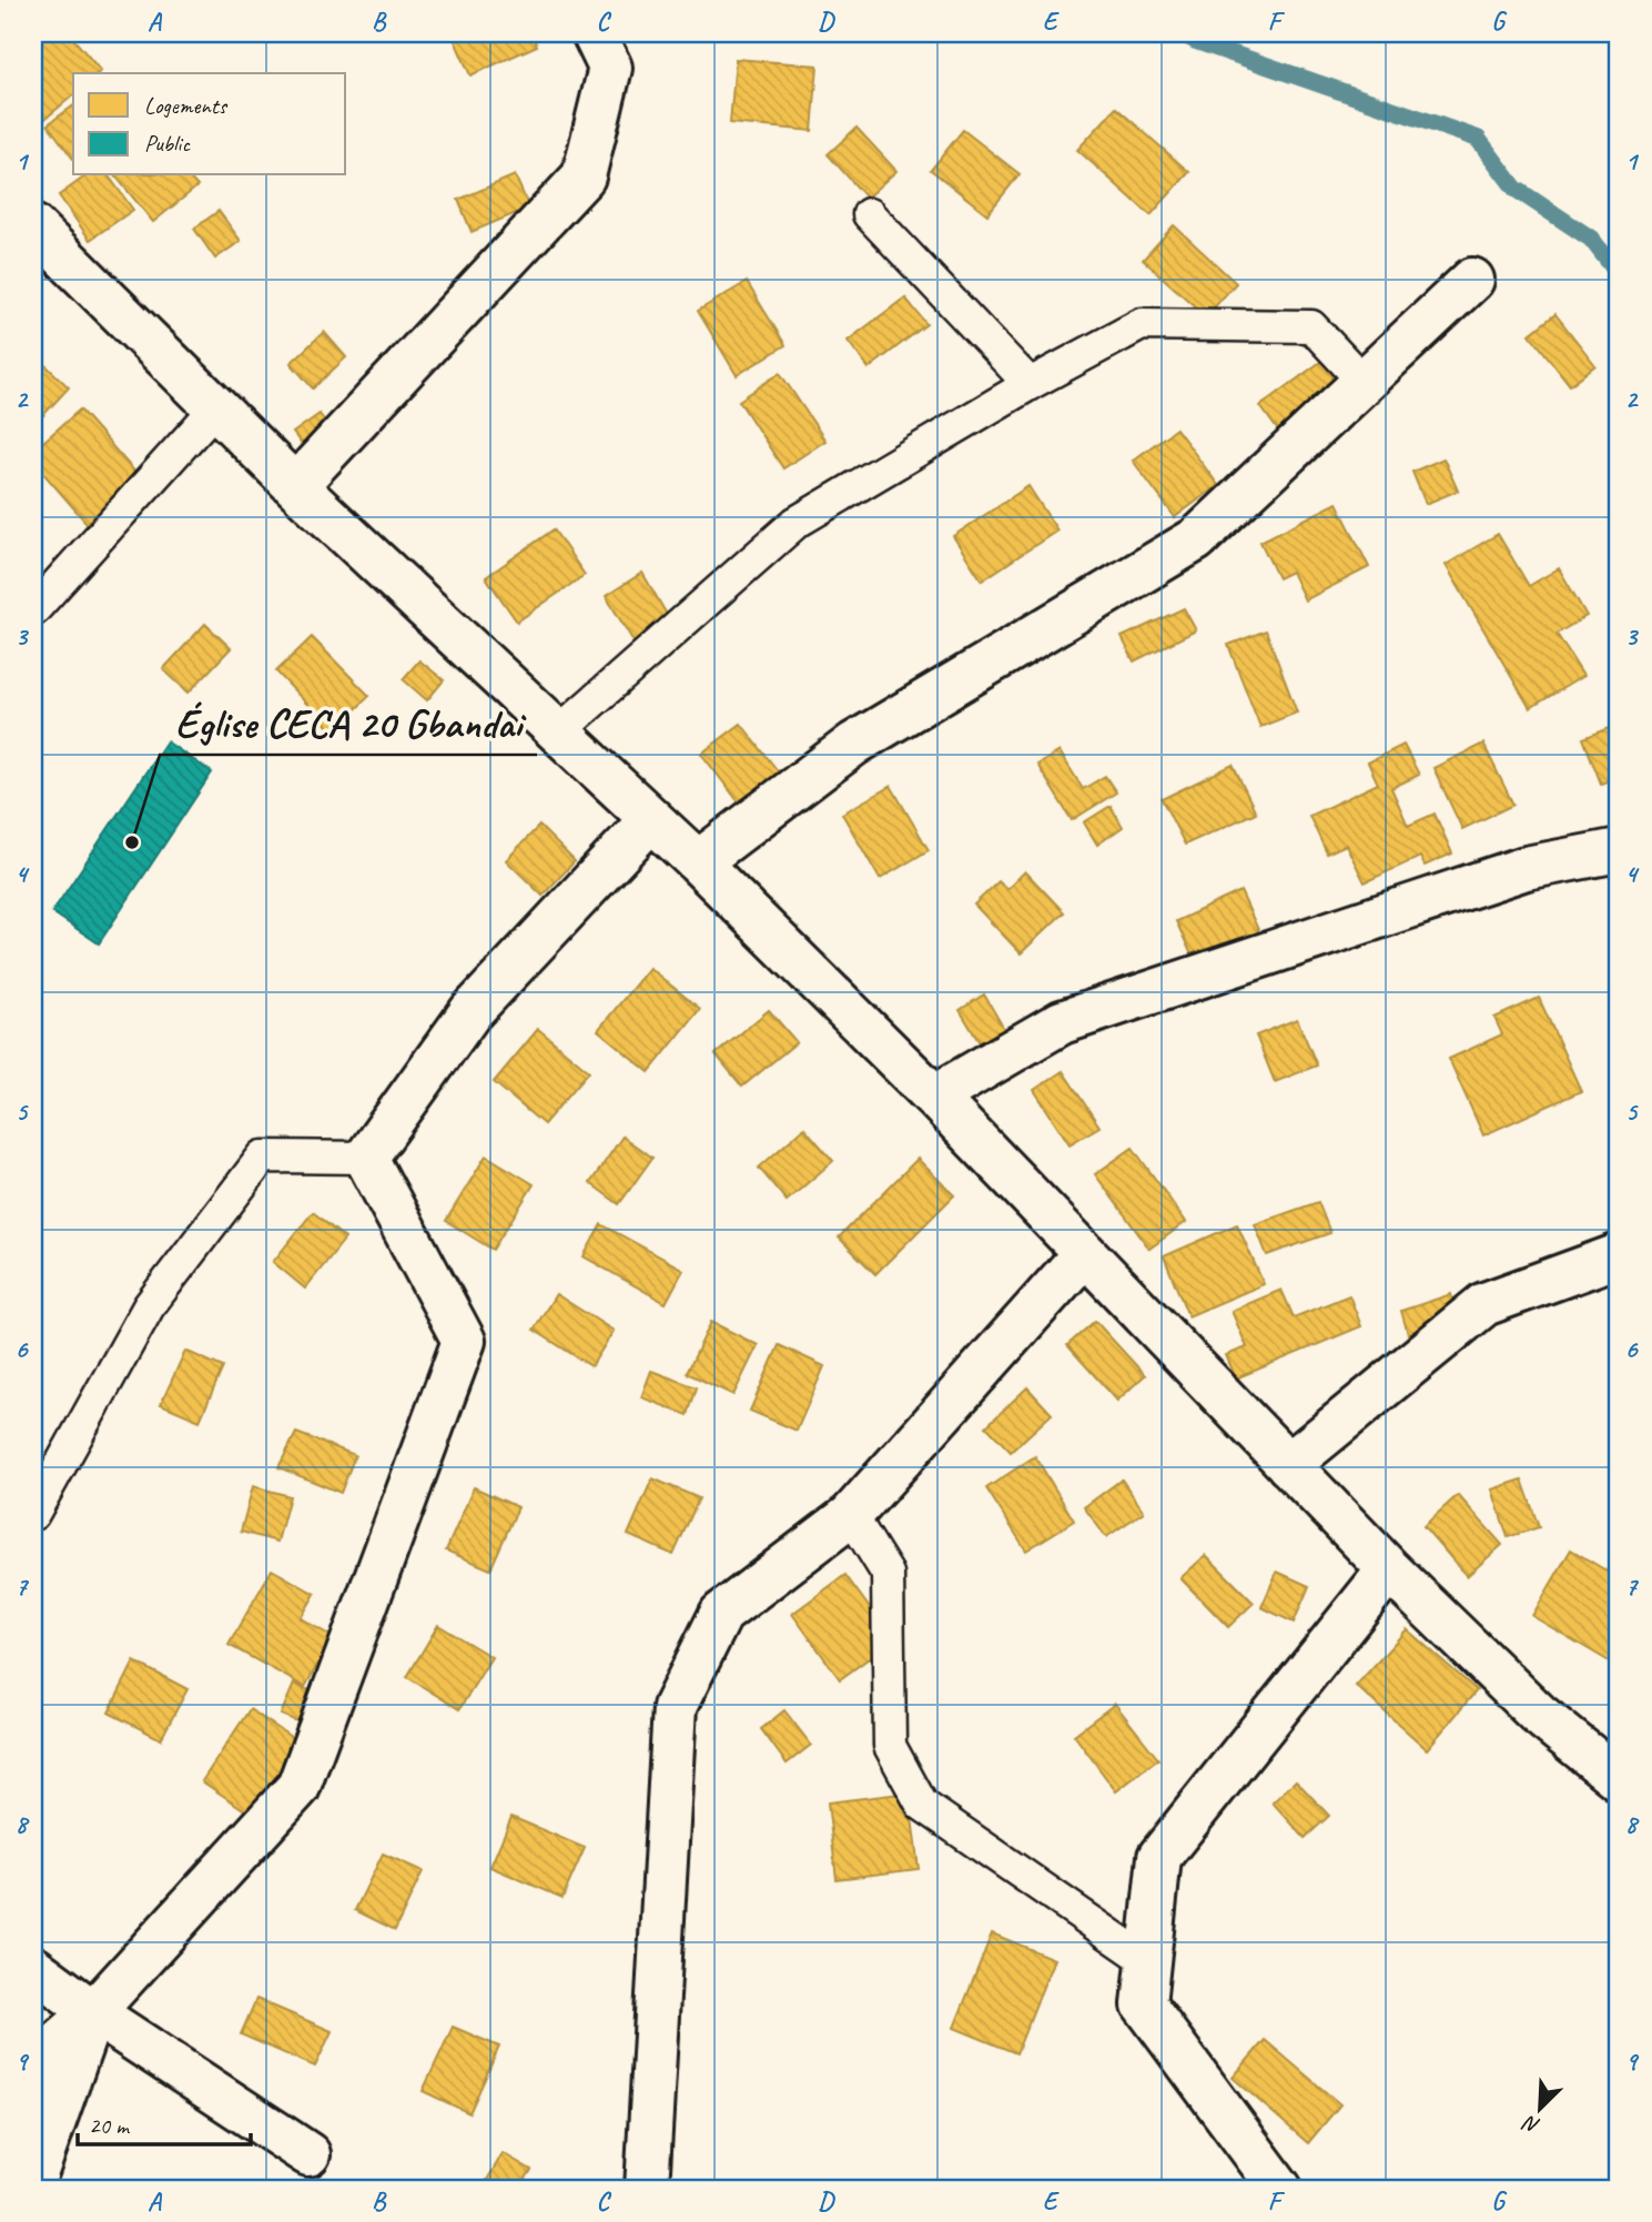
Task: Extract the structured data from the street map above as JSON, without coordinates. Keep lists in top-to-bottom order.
{
  "places": ["Église CECA 20 Gbandai"],
  "legend": ["Logements", "Public"],
  "scale_bar": "20 m",
  "north": "bottom left",
  "grid": {
    "columns": [
      "A",
      "B",
      "C",
      "D",
      "E",
      "F",
      "G"
    ],
    "rows": [
      "1",
      "2",
      "3",
      "4",
      "5",
      "6",
      "7",
      "8",
      "9"
    ]
  }
}
